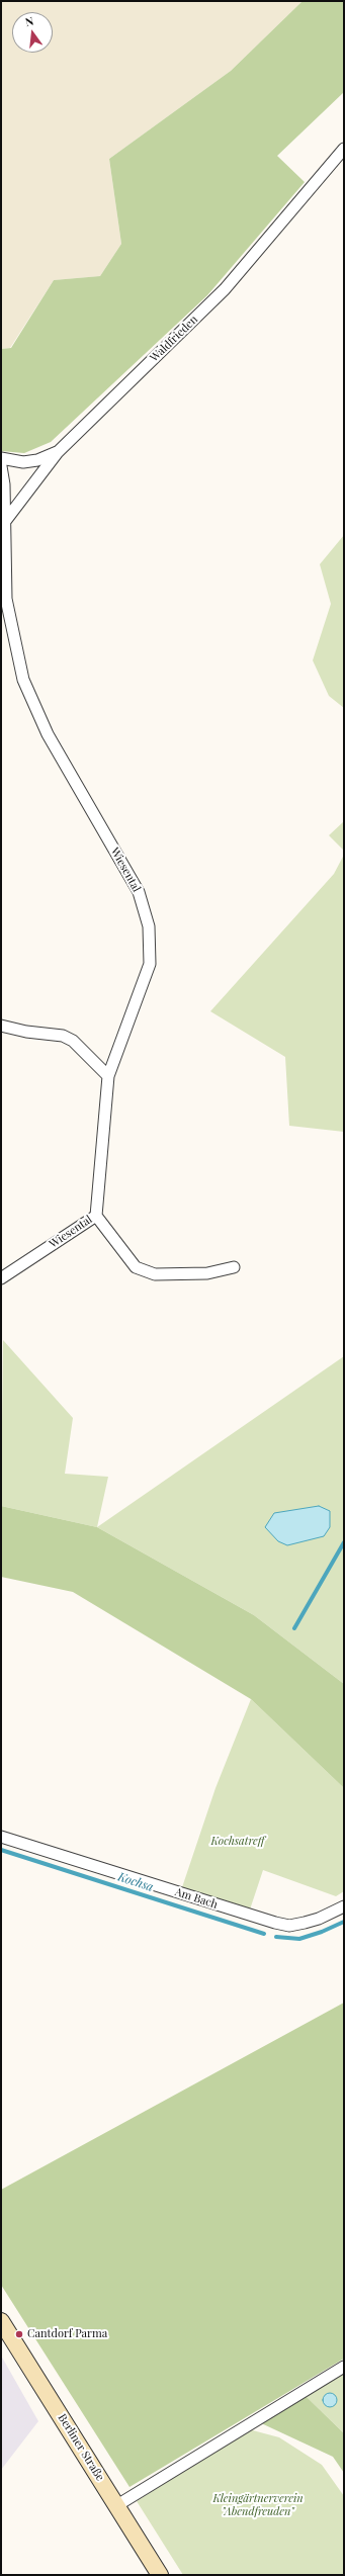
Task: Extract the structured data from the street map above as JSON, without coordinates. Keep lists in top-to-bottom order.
{
  "streets": {
    "main road": ["Berliner Straße"],
    "street": ["Waldfrieden", "Wiesental", "Am Bach"]
  },
  "crossings": [
    ["Waldfrieden", "Wiesental"]
  ],
  "water": ["Kochsa"],
  "parks": ["Kochsatreff", "Kleingärtnerverein \"Abendfreuden\""],
  "places": ["Cantdorf Parma"],
  "north": "top"
}
